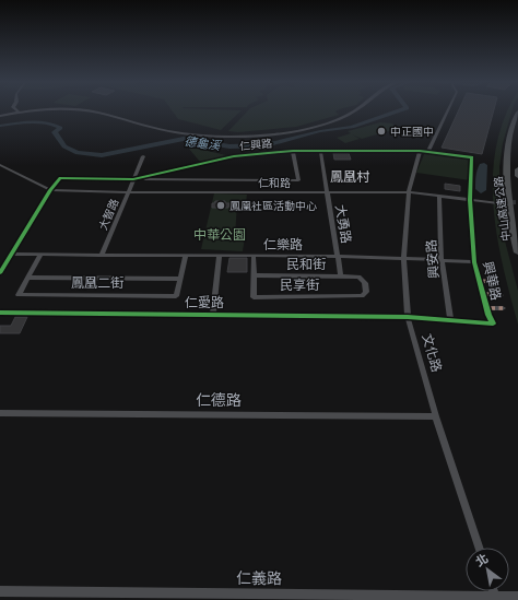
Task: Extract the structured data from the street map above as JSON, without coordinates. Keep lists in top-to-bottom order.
{
  "streets": {
    "highway": ["中山高速公路"],
    "street": [
      "仁興路",
      "仁和路",
      "大智路",
      "大勇路",
      "仁樂路",
      "興安路",
      "民和街",
      "興華路",
      "鳳凰二街",
      "民享街",
      "仁愛路",
      "文化路",
      "仁德路",
      "仁義路"
    ]
  },
  "crossings": [
    ["仁興路", "仁和路"],
    ["仁興路", "大智路"],
    ["仁興路", "大勇路"],
    ["仁興路", "興華路"],
    ["仁興路", "文化路"],
    ["仁和路", "大智路"],
    ["仁和路", "大勇路"],
    ["仁和路", "興安路"],
    ["仁和路", "興華路"],
    ["仁和路", "文化路"],
    ["大智路", "仁樂路"],
    ["大勇路", "仁樂路"],
    ["大勇路", "民和街"],
    ["仁樂路", "興安路"],
    ["仁樂路", "興華路"],
    ["仁樂路", "民享街"],
    ["仁樂路", "文化路"],
    ["興安路", "興華路"],
    ["民和街", "民享街"],
    ["興華路", "仁愛路"],
    ["興華路", "文化路"],
    ["仁愛路", "文化路"],
    ["文化路", "仁德路"]
  ],
  "districts": ["鳳凰村"],
  "water": ["德龜溪"],
  "parks": ["中華公園"],
  "places": ["中正國中", "鳳凰社區活動中心"],
  "north": "top left"
}
